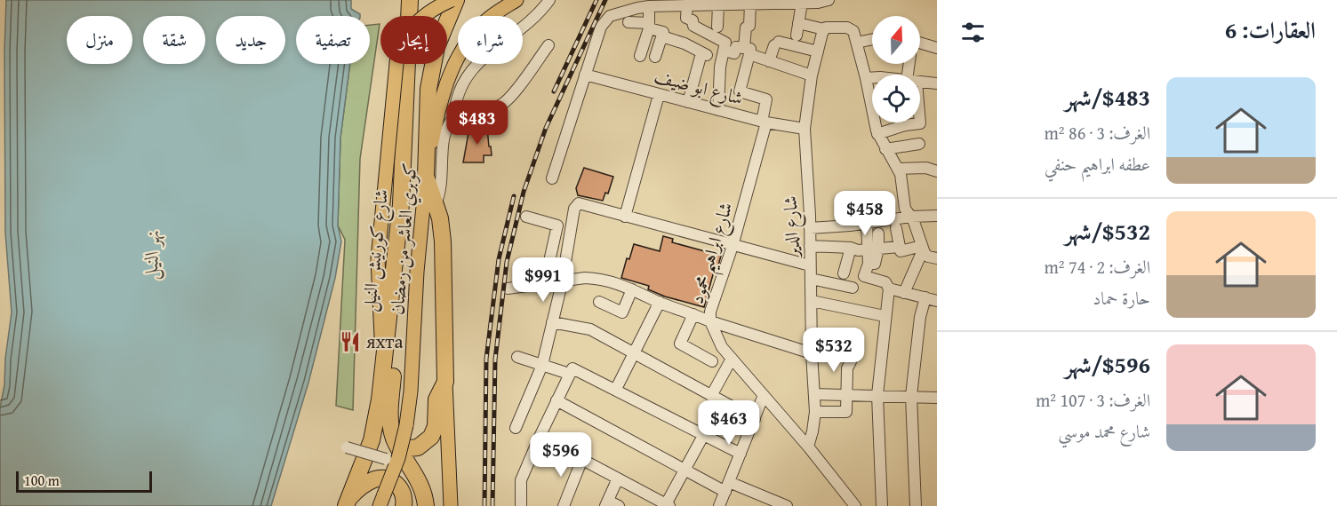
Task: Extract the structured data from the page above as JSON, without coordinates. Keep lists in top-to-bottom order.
{
  "streets": {
    "highway": ["شارع كورنيش النيل"],
    "main road": ["كوبري العاشر من رمضان"],
    "street": ["شارع ابو ضيف", "شارع الدير", "شارع ابراهيم محمود"]
  },
  "crossings": [
    ["شارع ابو ضيف", "شارع الدير"],
    ["شارع ابو ضيف", "شارع ابراهيم محمود"],
    ["شارع الدير", "شارع ابراهيم محمود"],
    ["كوبري العاشر من رمضان", "شارع كورنيش النيل"]
  ],
  "water": ["نهر النيل"],
  "places": {
    "restaurant": ["яхта"]
  },
  "scale_bar": "100 m",
  "north": "top",
  "page": {
    "heading": "العقارات: 6",
    "chip": [
      "شراء",
      "إيجار",
      "تصفية",
      "جديد",
      "شقة",
      "منزل"
    ],
    "list": [
      {
        "name": "$483/شهر",
        "note": "الغرف: 3 · 86 m² · عطفه ابراهيم حنفي"
      },
      {
        "name": "$532/شهر",
        "note": "الغرف: 2 · 74 m² · حارة حماد"
      },
      {
        "name": "$596/شهر",
        "note": "الغرف: 3 · 107 m² · شارع محمد موسي"
      }
    ],
    "price": [
      "$483",
      "$458",
      "$991",
      "$532",
      "$463",
      "$596"
    ],
    "scale": "100 m"
  }
}
